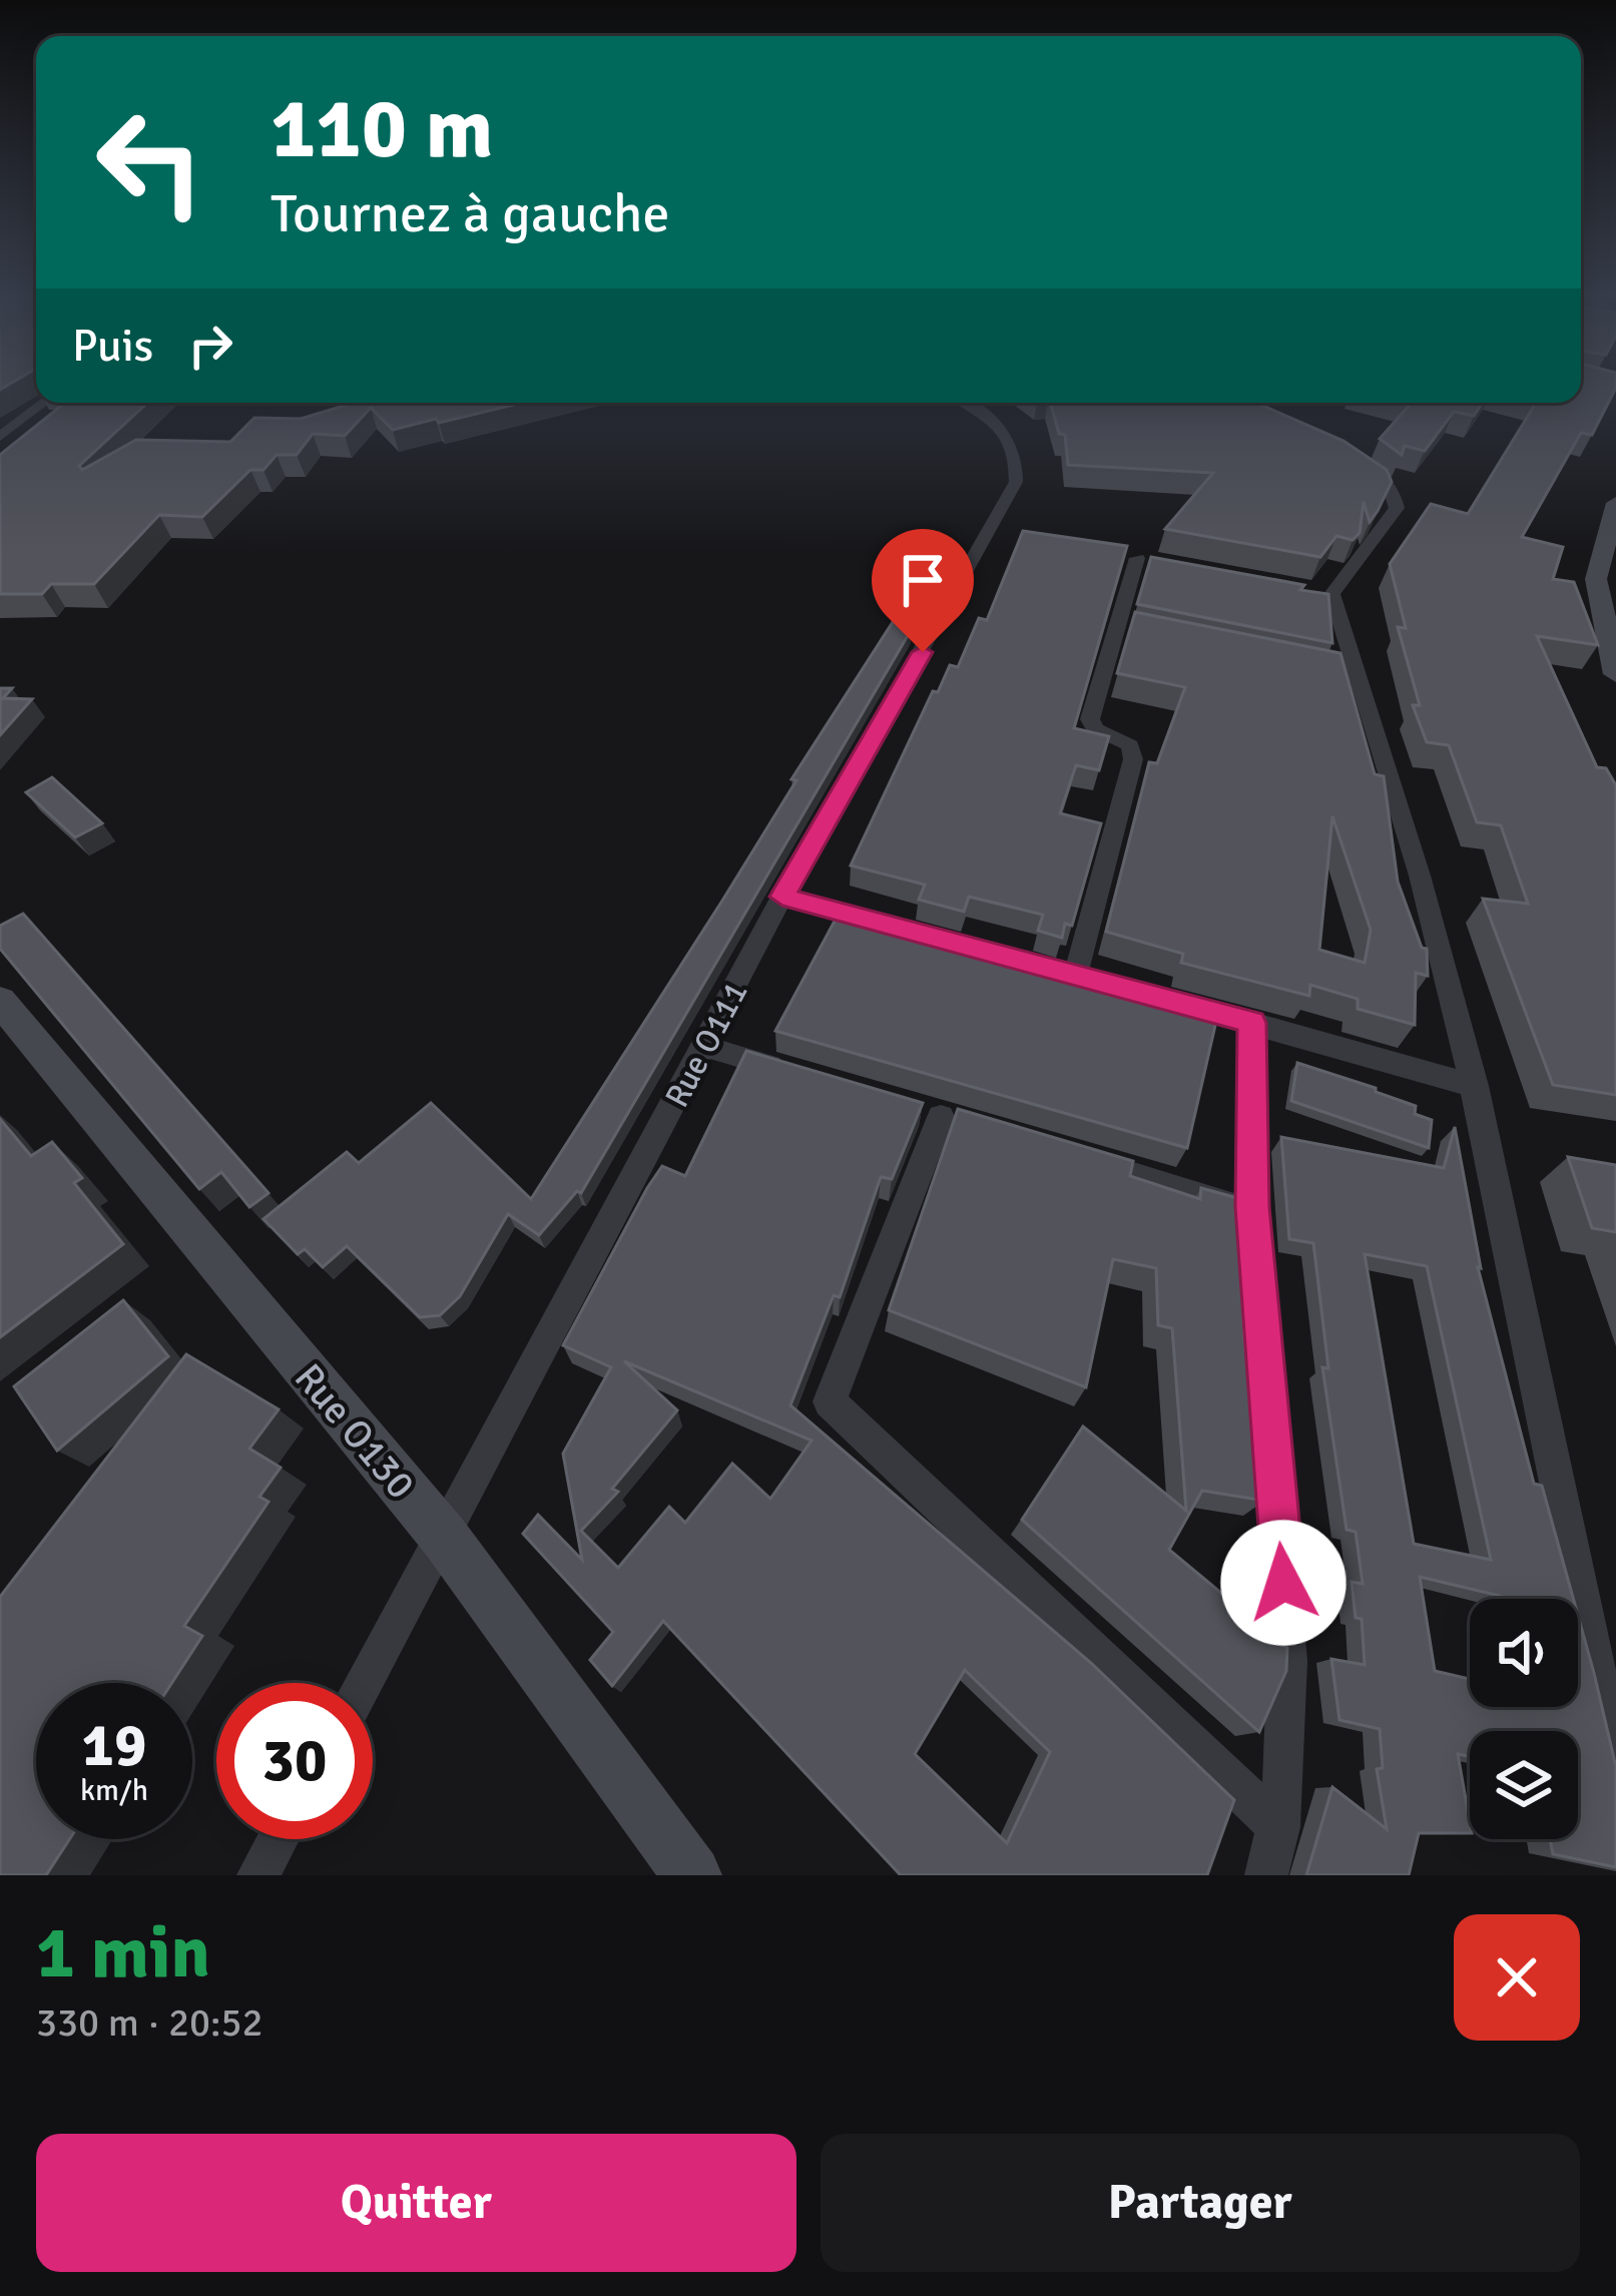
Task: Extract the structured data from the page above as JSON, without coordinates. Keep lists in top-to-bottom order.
{
  "streets": {
    "street": ["Rue O111", "Rue O130"]
  },
  "crossings": [
    ["Rue O111", "Rue O130"]
  ],
  "page": {
    "turn": ["110 m", "Tournez à gauche"],
    "then": "Puis",
    "speed": "19 km/h",
    "limit": "30",
    "heading": ["1 min", "330 m · 20:52"],
    "buttons": ["Quitter", "Partager"]
  }
}
